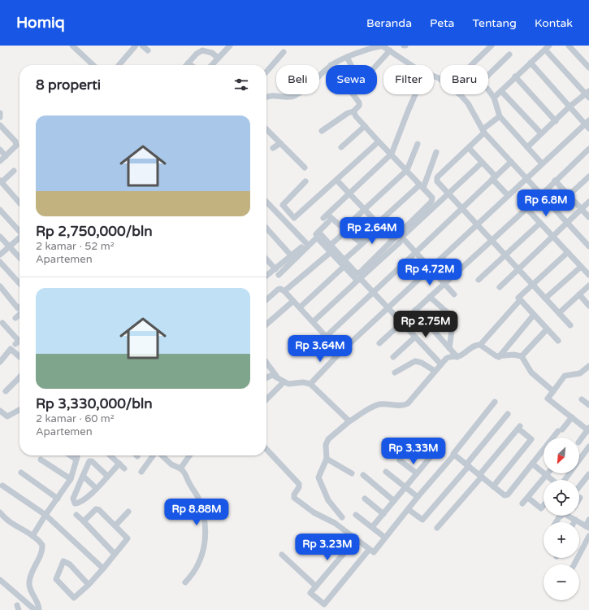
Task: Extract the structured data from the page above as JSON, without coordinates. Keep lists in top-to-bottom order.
{
  "north": "bottom left",
  "page": {
    "header": "Homiq",
    "nav": [
      "Beranda",
      "Peta",
      "Tentang",
      "Kontak"
    ],
    "chip": [
      "Beli",
      "Sewa",
      "Filter",
      "Baru"
    ],
    "heading": "8 properti",
    "list": [
      {
        "name": "Rp 2,750,000/bln",
        "note": "2 kamar · 52 m² · Apartemen"
      },
      {
        "name": "Rp 3,330,000/bln",
        "note": "2 kamar · 60 m² · Apartemen"
      }
    ],
    "price": [
      "Rp 6.8M",
      "Rp 2.64M",
      "Rp 4.72M",
      "Rp 2.75M",
      "Rp 3.64M",
      "Rp 3.33M",
      "Rp 8.88M",
      "Rp 3.23M"
    ],
    "map_buttons": ["+", "−"]
  }
}
